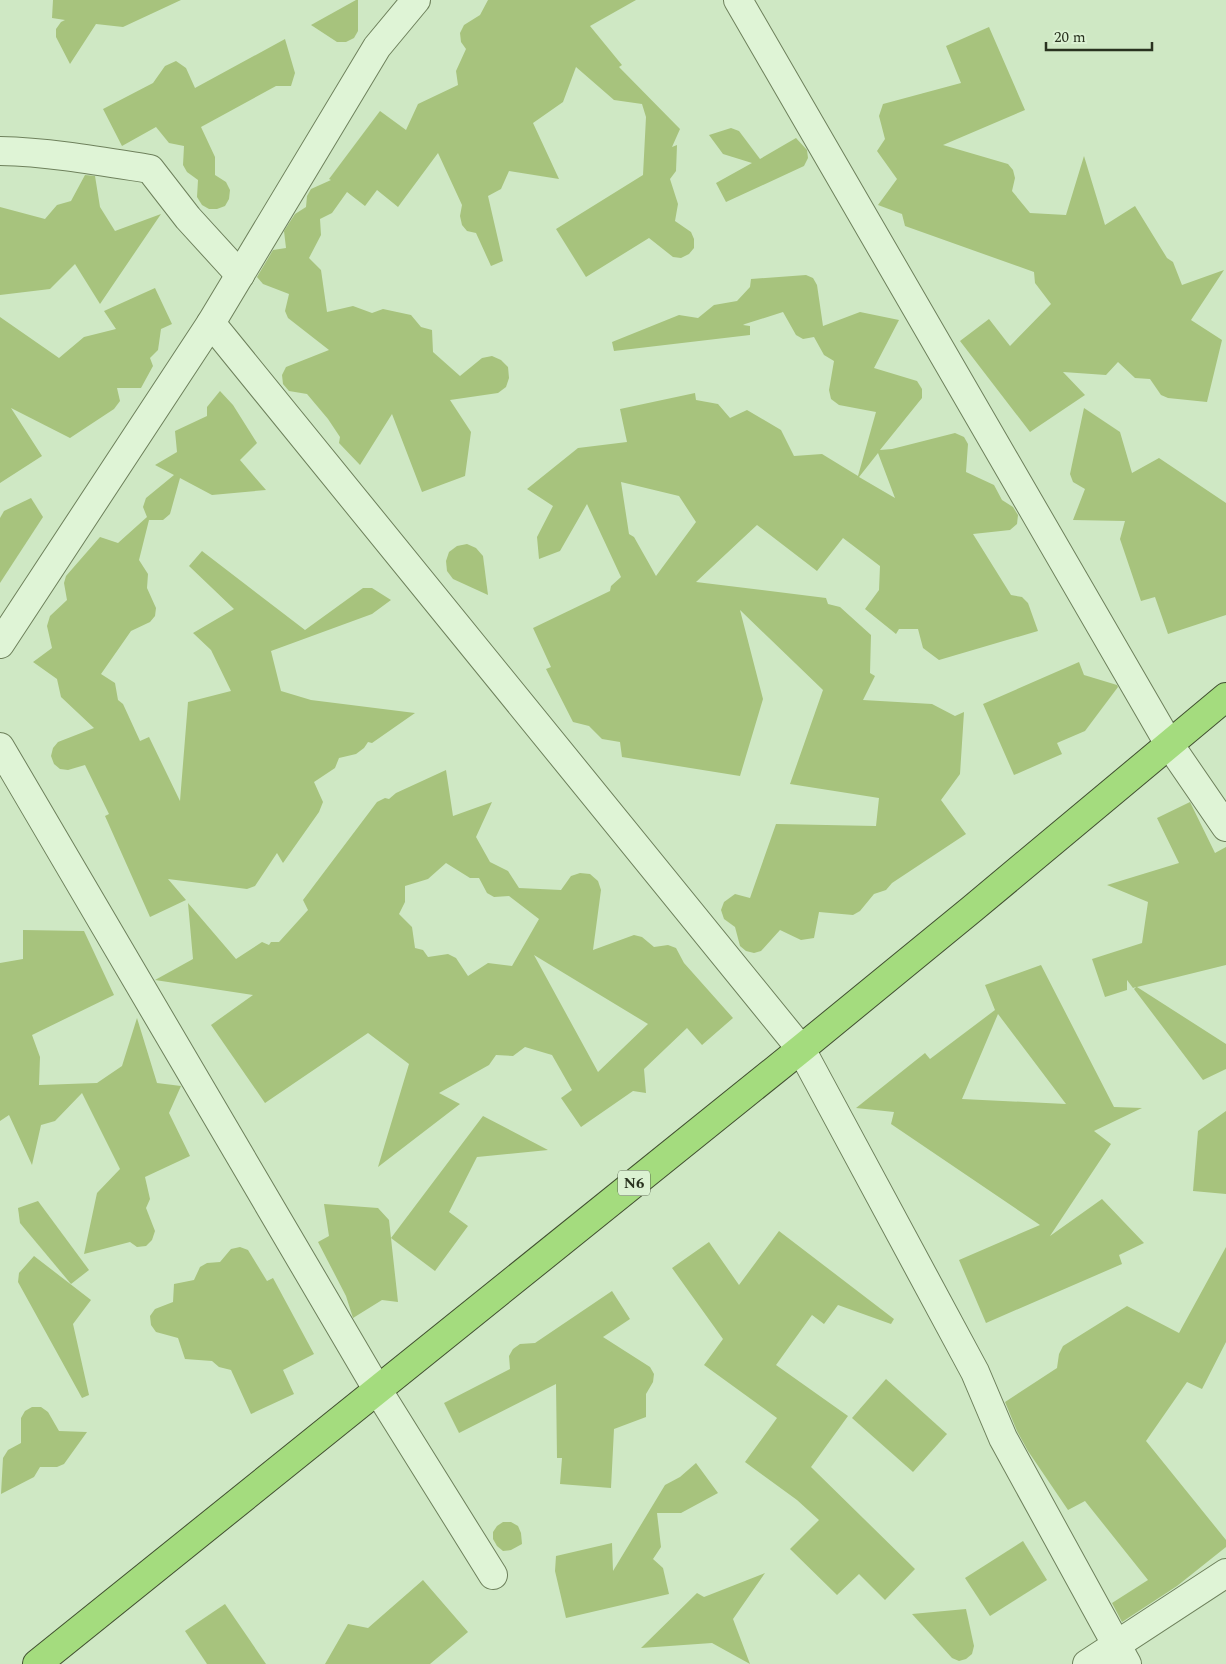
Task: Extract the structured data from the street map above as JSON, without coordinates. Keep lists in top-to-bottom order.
{
  "streets": {
    "highway": ["N6"]
  },
  "scale_bar": "20 m"
}
